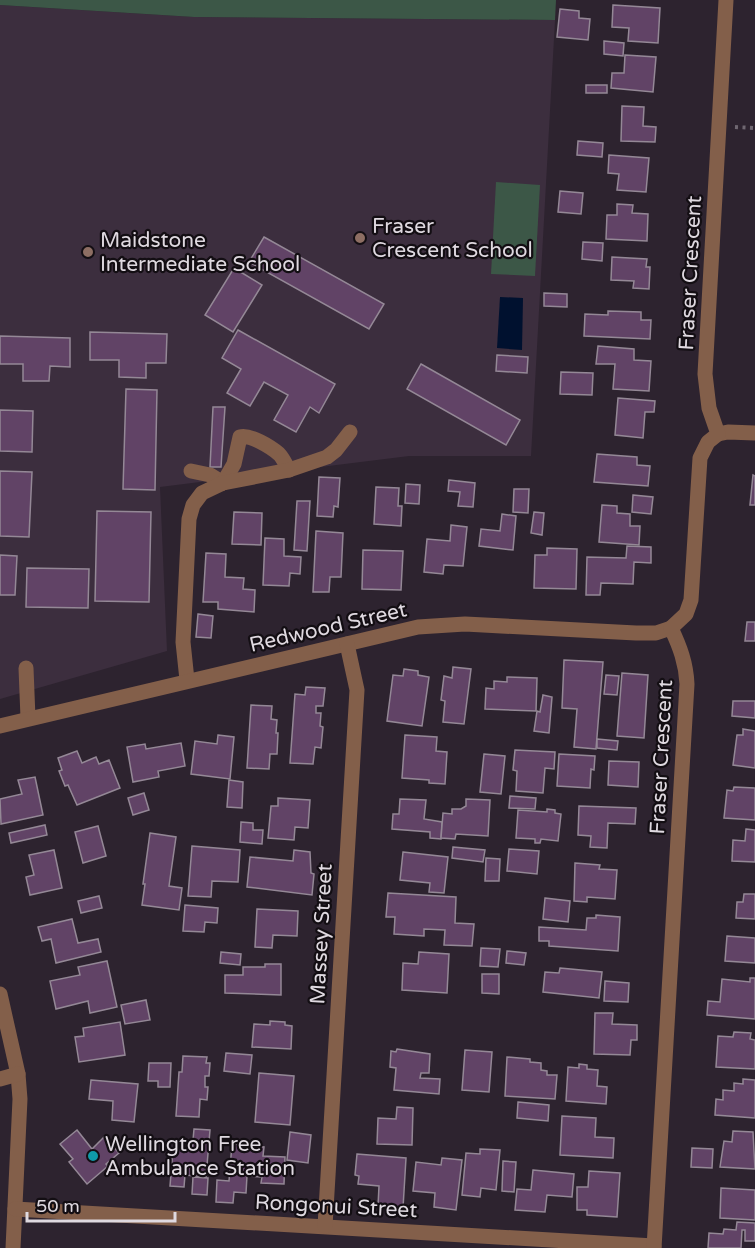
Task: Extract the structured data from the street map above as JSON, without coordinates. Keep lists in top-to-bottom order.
{
  "streets": {
    "street": [
      "Fraser Crescent",
      "Redwood Street",
      "Massey Street",
      "Rongonui Street"
    ]
  },
  "crossings": [
    ["Fraser Crescent", "Redwood Street"],
    ["Fraser Crescent", "Rongonui Street"],
    ["Redwood Street", "Massey Street"],
    ["Massey Street", "Rongonui Street"]
  ],
  "places": ["Fraser Crescent School", "Maidstone Intermediate School", "Wellington Free Ambulance Station"],
  "scale_bar": "50 m"
}
